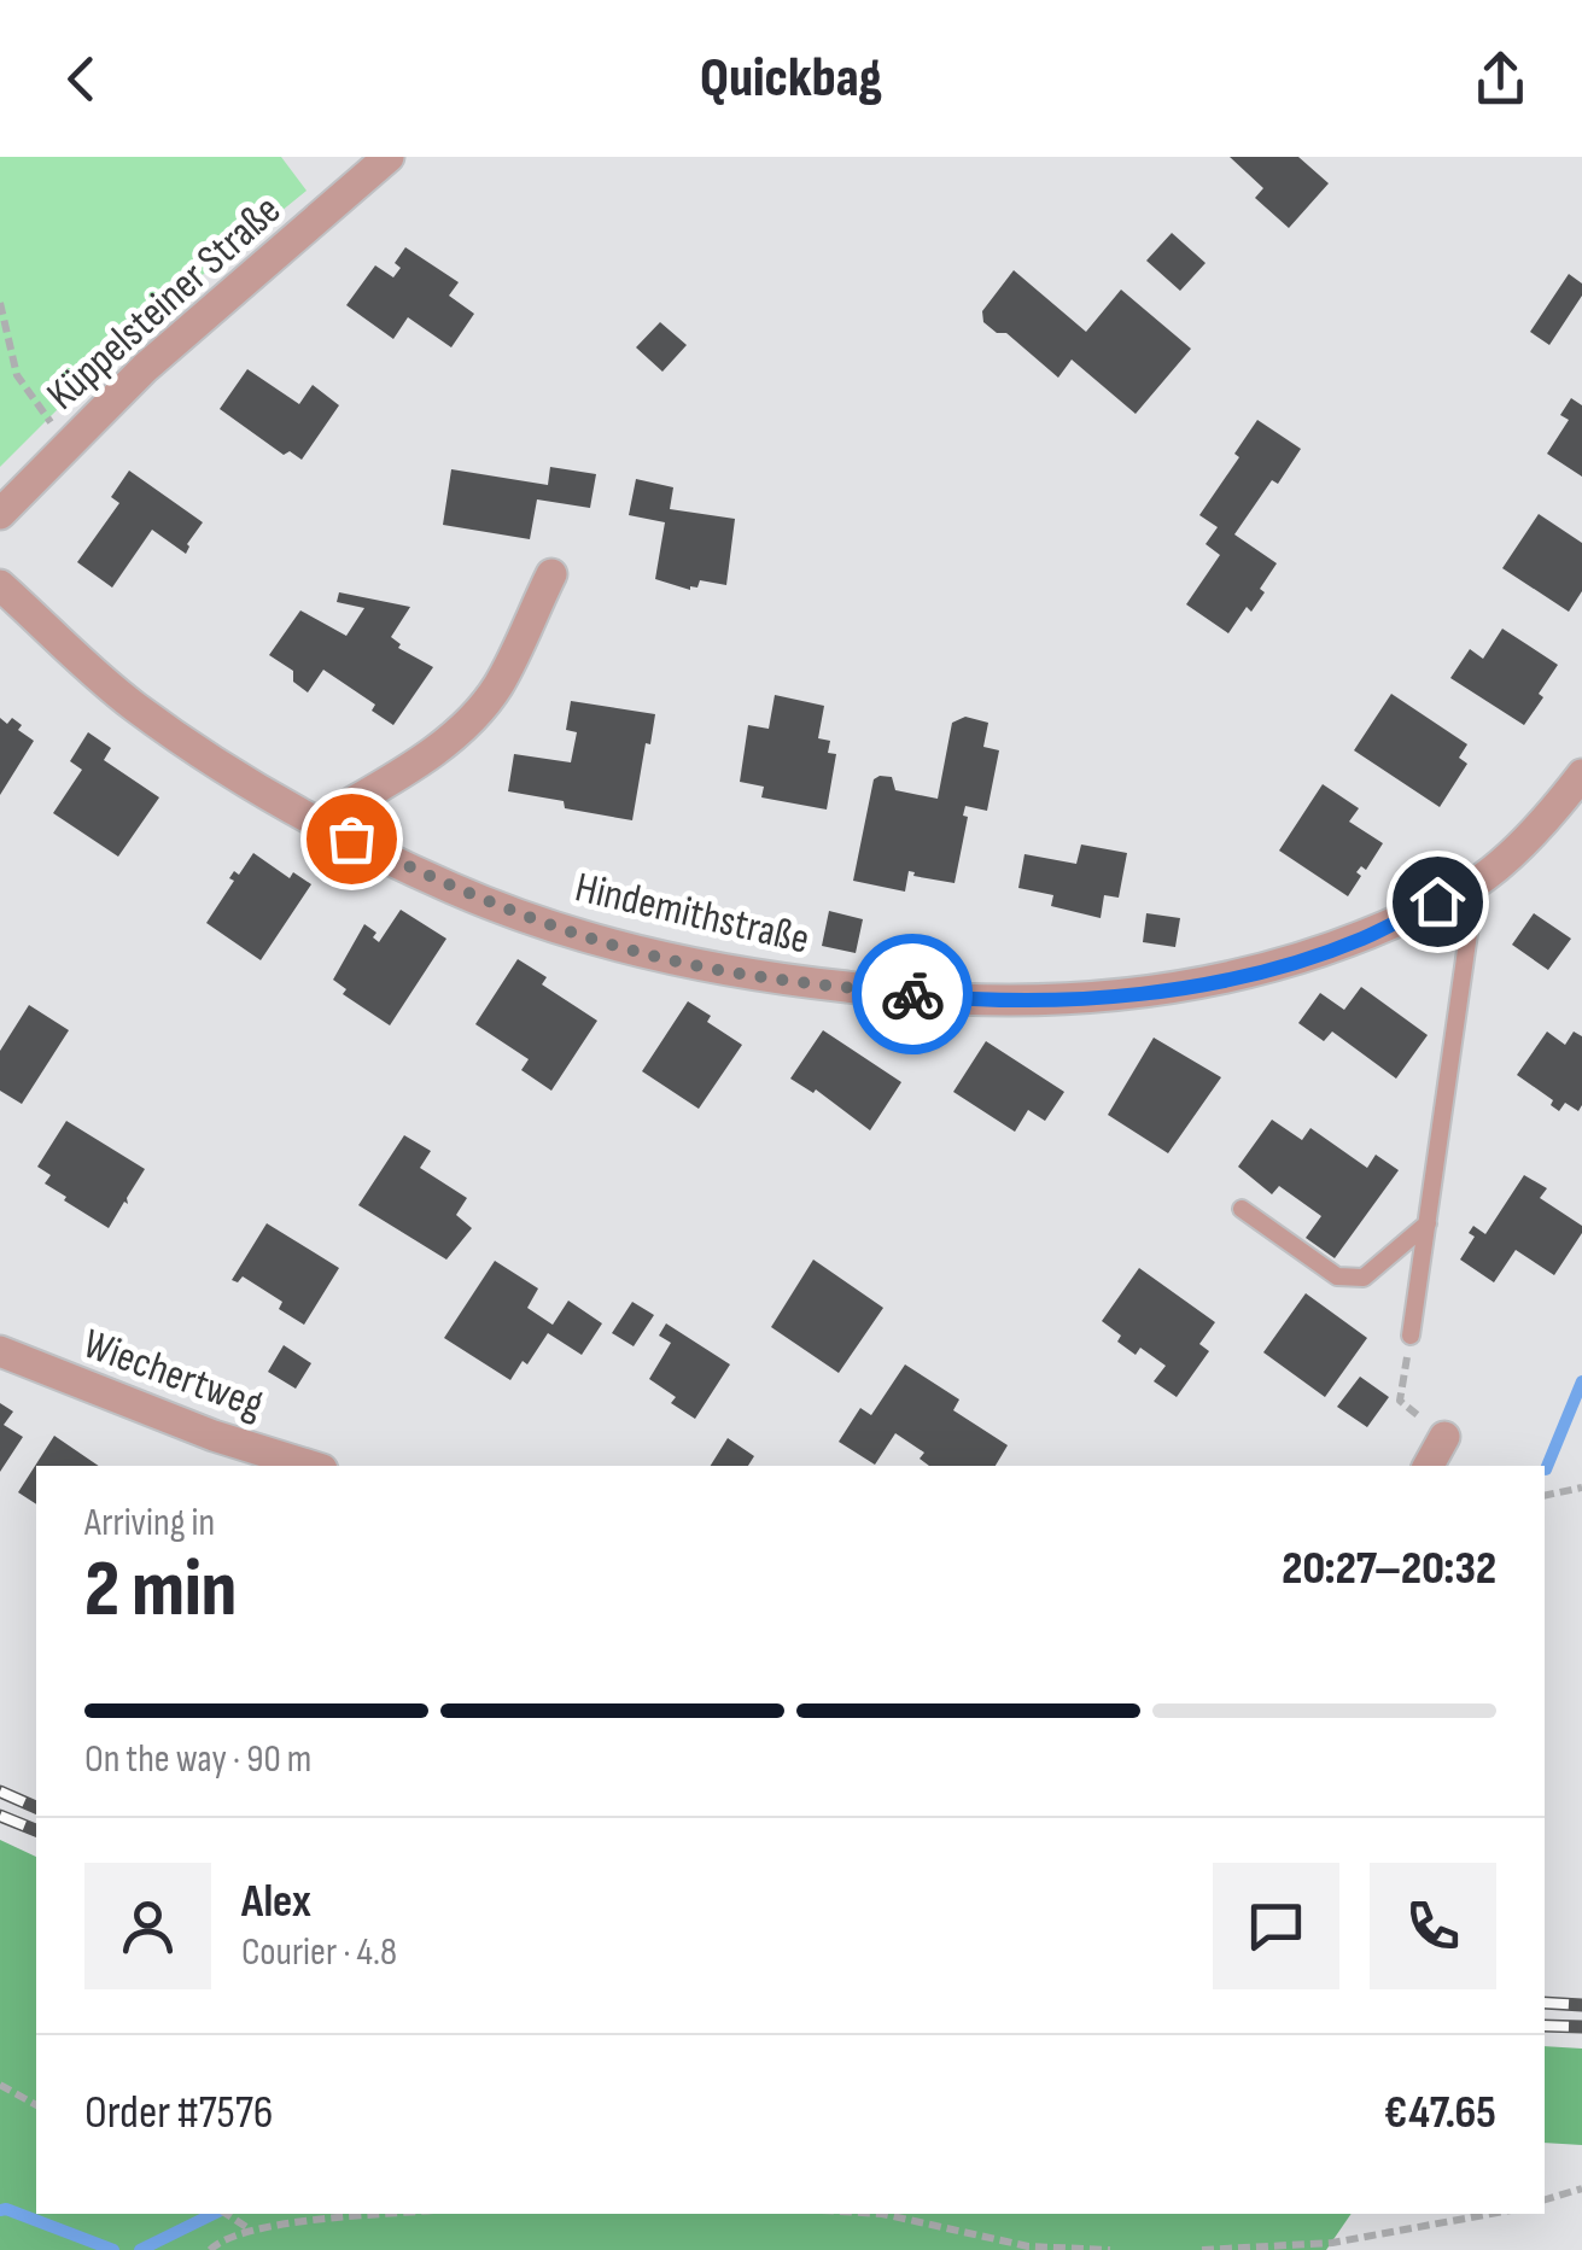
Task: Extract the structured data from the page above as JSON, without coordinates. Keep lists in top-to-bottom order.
{
  "streets": {
    "street": ["Küppelsteiner Straße", "Hindemithstraße", "Wiechertweg"]
  },
  "page": {
    "header": "Quickbag",
    "heading": ["2 min", "Arriving in", "20:27–20:32"],
    "panel": [
      "Alex",
      "Courier · 4.8",
      "Order #7576",
      "€47.65"
    ],
    "bar": "On the way · 90 m"
  }
}
